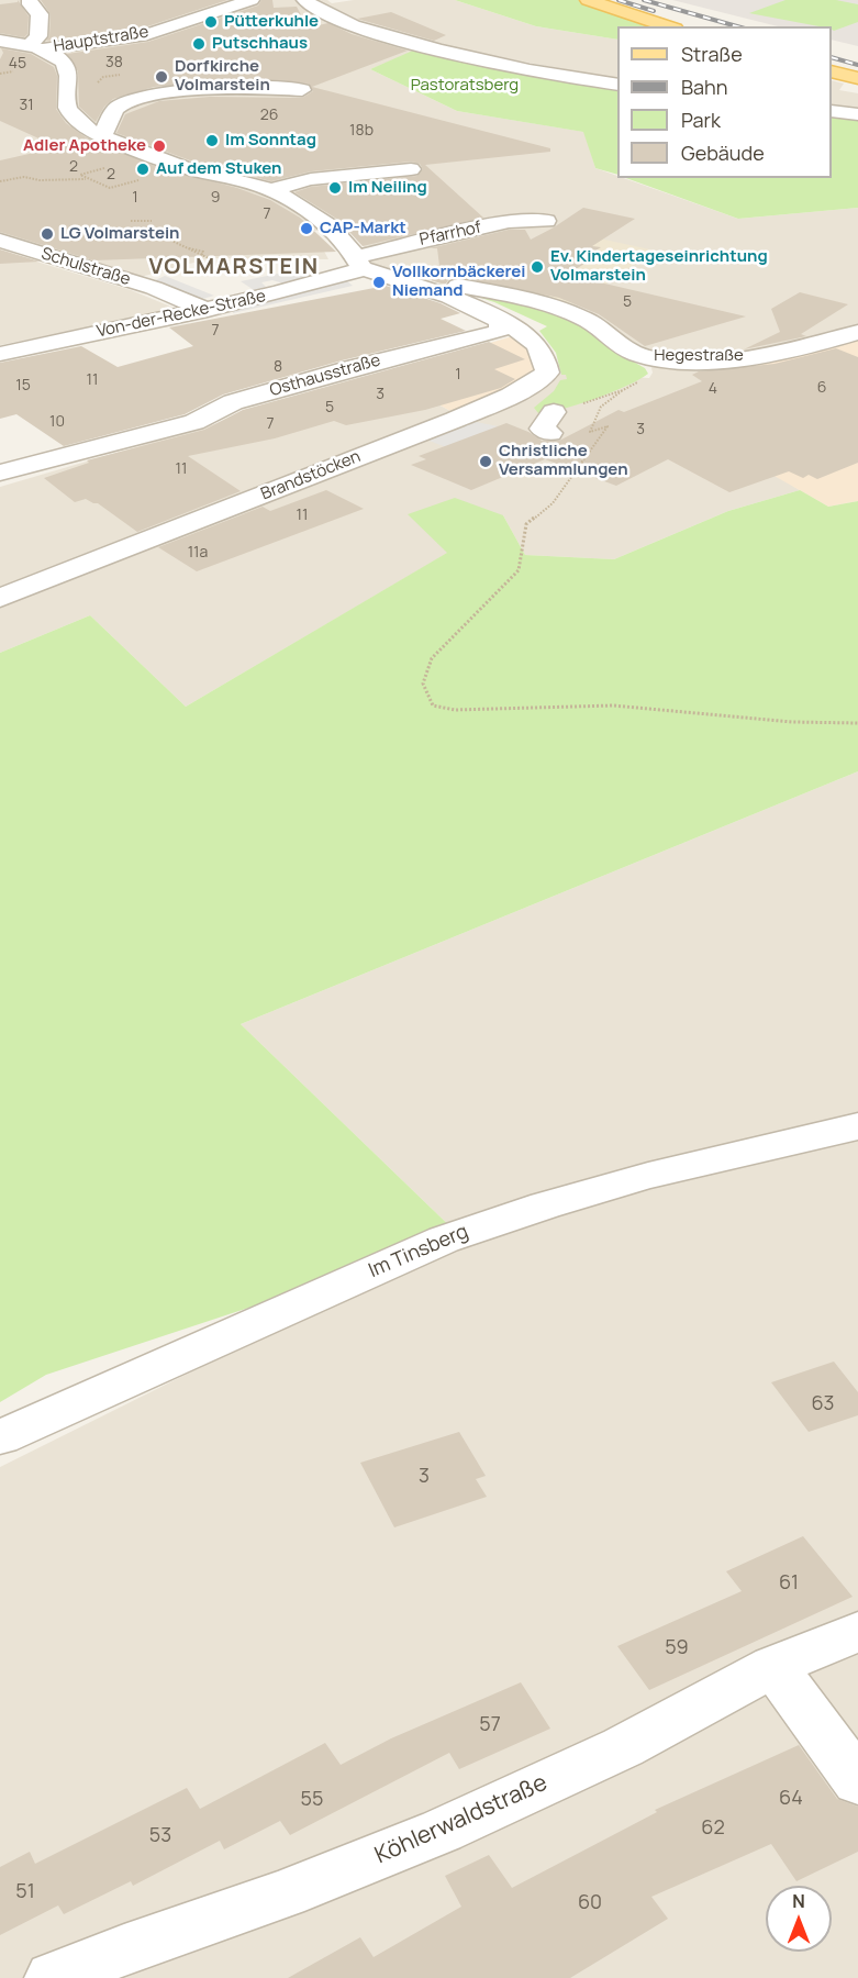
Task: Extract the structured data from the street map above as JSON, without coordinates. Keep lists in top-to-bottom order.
{
  "streets": {
    "street": [
      "Hauptstraße",
      "Pfarrhof",
      "Schulstraße",
      "Von-der-Recke-Straße",
      "Hegestraße",
      "Osthausstraße",
      "Brandstöcken",
      "Im Tinsberg",
      "Köhlerwaldstraße"
    ]
  },
  "crossings": [
    ["Hauptstraße", "Pfarrhof"],
    ["Hauptstraße", "Von-der-Recke-Straße"],
    ["Pfarrhof", "Von-der-Recke-Straße"],
    ["Schulstraße", "Von-der-Recke-Straße"],
    ["Osthausstraße", "Brandstöcken"]
  ],
  "districts": ["VOLMARSTEIN"],
  "parks": ["Pastoratsberg"],
  "places": [
    "Pütterkuhle",
    "Putschhaus",
    "Dorfkirche Volmarstein",
    "Im Sonntag",
    "Adler Apotheke",
    "Auf dem Stuken",
    "Im Neiling",
    "CAP-Markt",
    "LG Volmarstein",
    "Ev. Kindertageseinrichtung Volmarstein",
    "Vollkornbäckerei Niemand",
    "Christliche Versammlungen"
  ],
  "house_numbers": [
    "38",
    "45",
    "31",
    "26",
    "18b",
    "2",
    "2",
    "1",
    "9",
    "7",
    "5",
    "7",
    "8",
    "1",
    "11",
    "15",
    "6",
    "4",
    "3",
    "5",
    "10",
    "7",
    "3",
    "11",
    "11",
    "11a",
    "63",
    "3",
    "61",
    "59",
    "57",
    "64",
    "55",
    "62",
    "53",
    "51",
    "60"
  ],
  "legend": [
    "Straße",
    "Bahn",
    "Park",
    "Gebäude"
  ],
  "north": "top"
}
